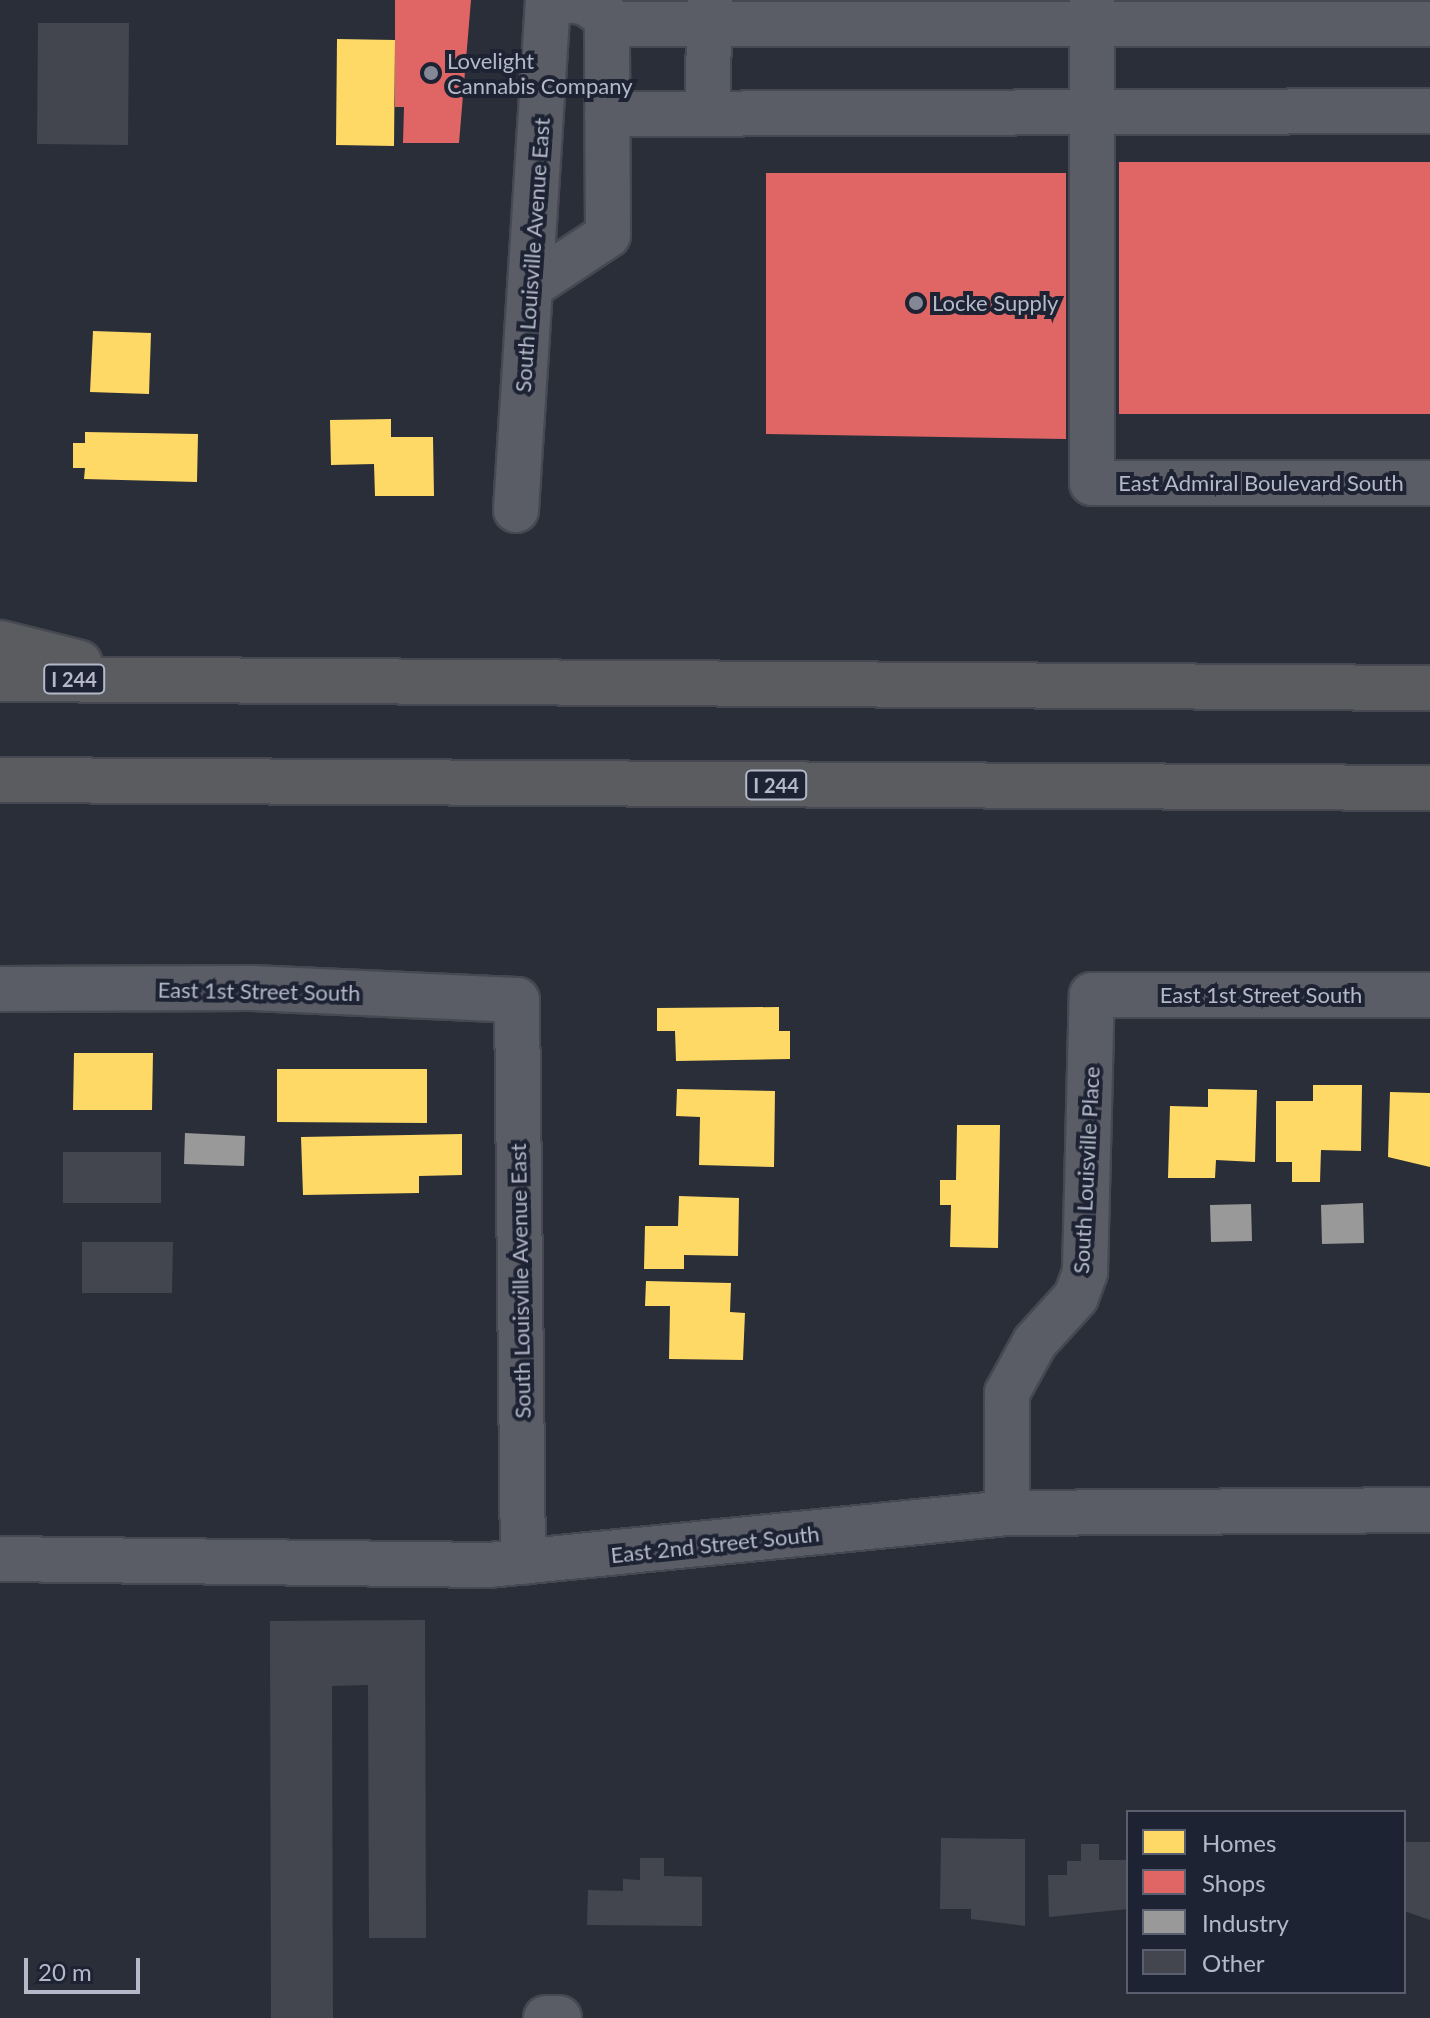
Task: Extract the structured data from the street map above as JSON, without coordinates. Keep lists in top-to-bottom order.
{
  "streets": {
    "highway": ["I 244"],
    "street": [
      "South Louisville Avenue East",
      "East Admiral Boulevard South",
      "East 1st Street South",
      "South Louisville Place",
      "East 2nd Street South"
    ]
  },
  "crossings": [
    ["South Louisville Avenue East", "East 1st Street South"],
    ["South Louisville Avenue East", "East 2nd Street South"],
    ["East 1st Street South", "South Louisville Place"],
    ["South Louisville Place", "East 2nd Street South"]
  ],
  "places": ["Lovelight Cannabis Company", "Locke Supply"],
  "legend": [
    "Homes",
    "Shops",
    "Industry",
    "Other"
  ],
  "scale_bar": "20 m"
}
